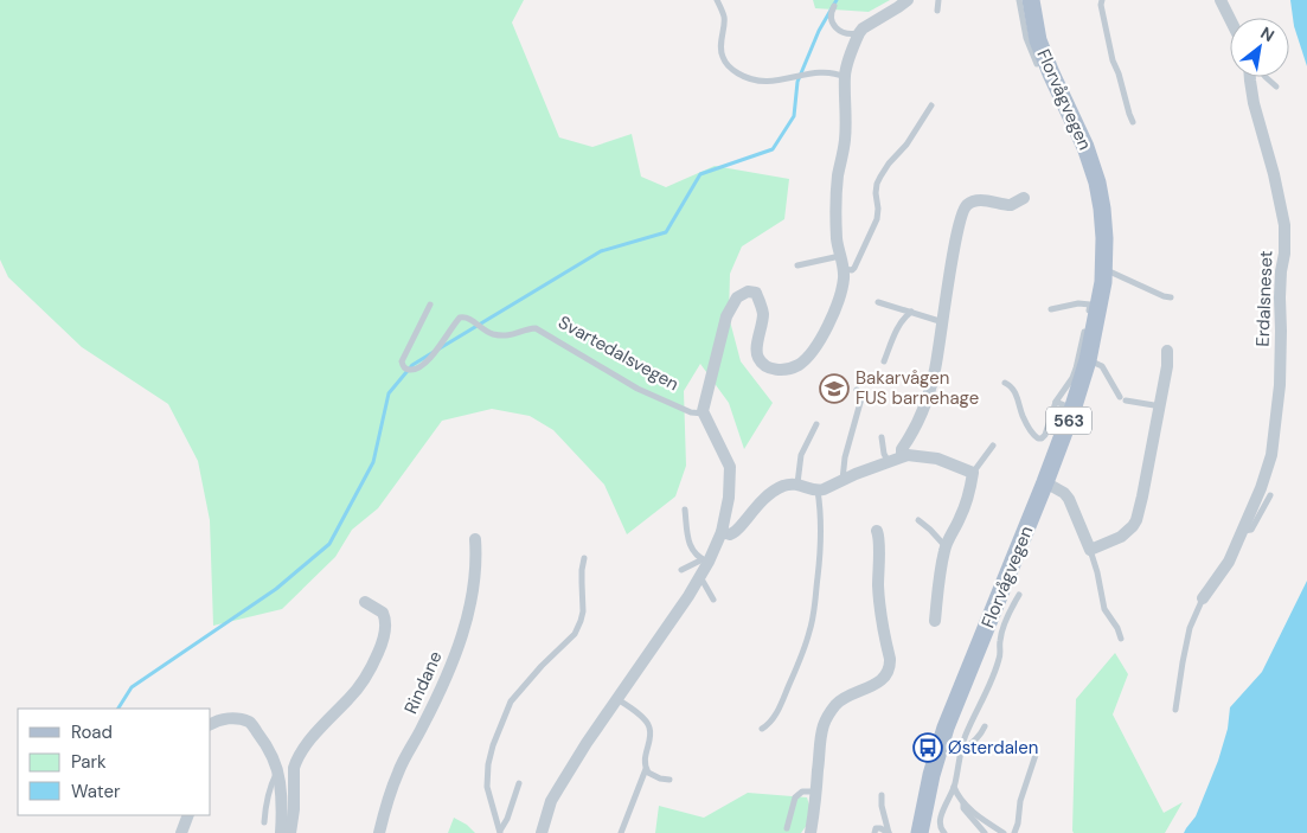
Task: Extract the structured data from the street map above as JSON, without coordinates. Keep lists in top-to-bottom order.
{
  "streets": {
    "main road": ["Florvågvegen", "563"],
    "street": ["Erdalsneset", "Rindane"],
    "lane": ["Svartedalsvegen"]
  },
  "places": {
    "school or university": ["Bakarvågen FUS barnehage"],
    "bus stop": ["Østerdalen"]
  },
  "legend": ["Road", "Park", "Water"],
  "north": "top right"
}
